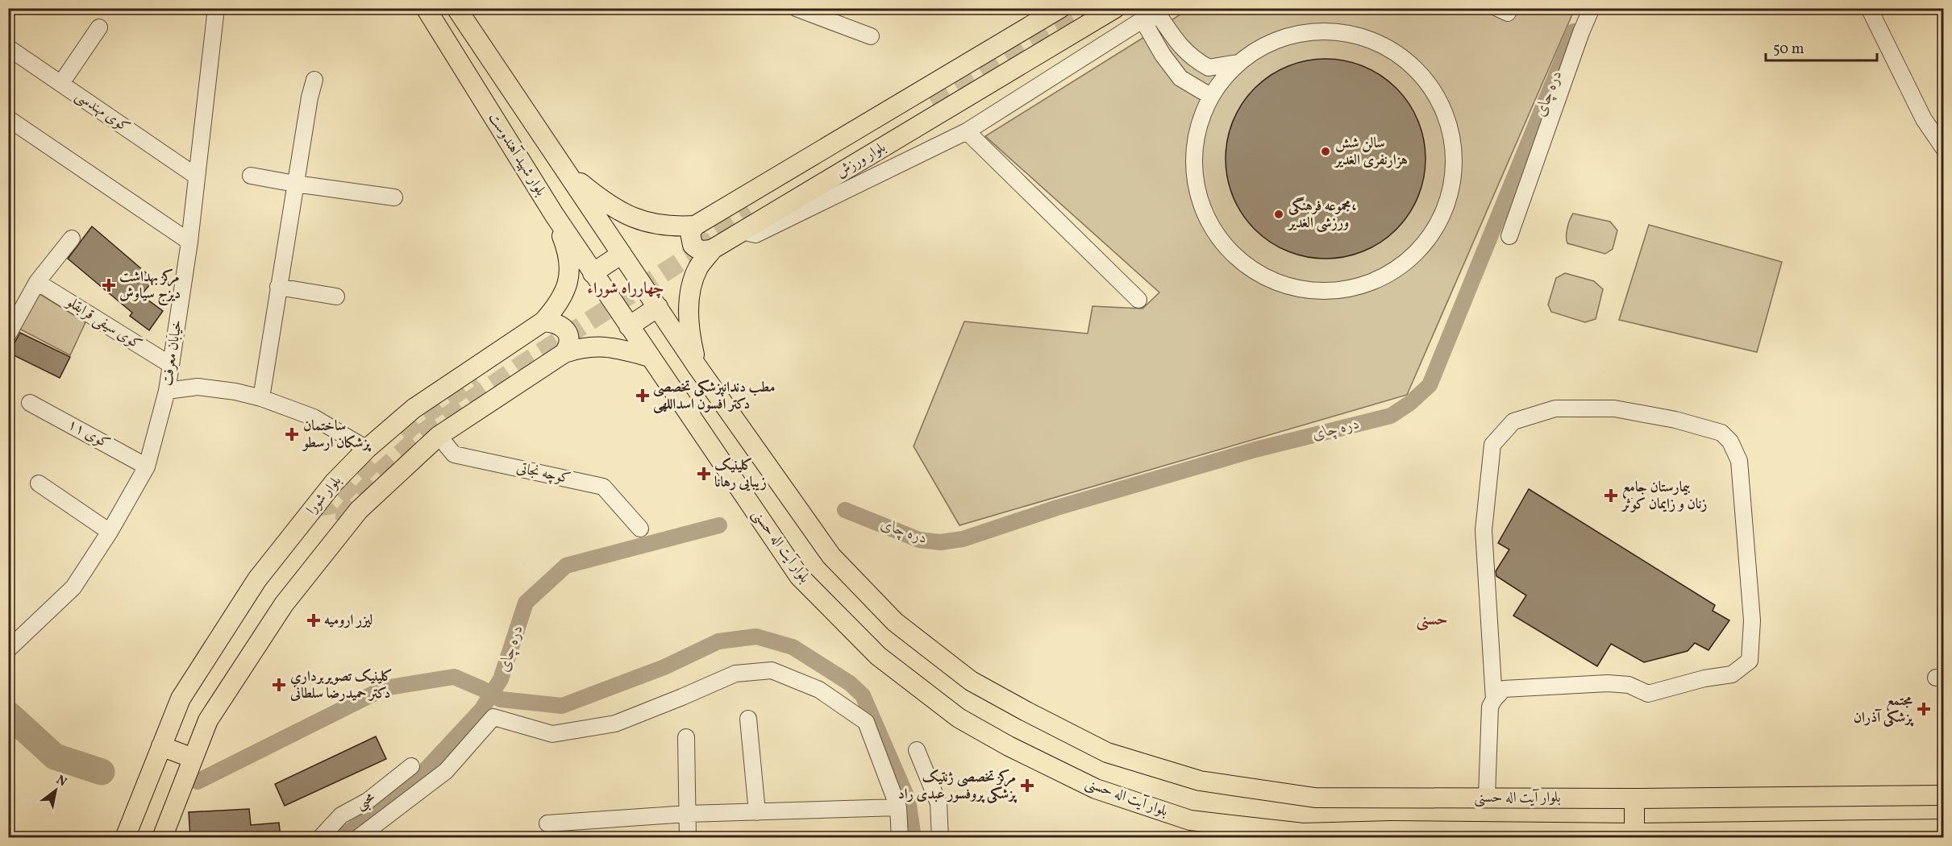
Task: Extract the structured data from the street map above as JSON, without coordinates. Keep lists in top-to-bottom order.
{
  "streets": {
    "main road": [
      "بلوار شهید آهندوست",
      "بلوار ورزش",
      "بلوار شورا",
      "بلوار آیت اله حسنی"
    ],
    "street": [
      "کوی مهندسی",
      "کوی سیفی قرابقلو",
      "خیابان معرفت",
      "کوی ۱۱",
      "کوچه نجاتی",
      "محبی"
    ]
  },
  "crossings": [
    ["کوی مهندسی", "خیابان معرفت"],
    ["بلوار شهید آهندوست", "بلوار ورزش"],
    ["بلوار شهید آهندوست", "بلوار شورا"],
    ["بلوار شهید آهندوست", "بلوار آیت اله حسنی"],
    ["بلوار ورزش", "بلوار آیت اله حسنی"],
    ["کوی سیفی قرابقلو", "خیابان معرفت"],
    ["خیابان معرفت", "کوی ۱۱"]
  ],
  "districts": ["چهارراه شوراء", "حسنی"],
  "water": ["دره چای"],
  "places": {
    "other": ["سالن شش هزارنفری الغدیر", "مجموعه فرهنگی، ورزشی الغدیر"],
    "health": [
      "مرکز بهداشت دیزج سیاوش",
      "مطب دندانپزشکی تخصصی دکتر افسون اسداللهی",
      "ساختمان پزشکان ارسطو",
      "کلینیک زیبایی رهانا",
      "بیمارستان جامع زنان و زایمان کوثر",
      "لیزر ارومیه",
      "کلینیک تصويربرداري دکتر حمیدرضا سلطانی",
      "مجتمع پزشکی آذران",
      "مرکز تخصصی ژنتیک پزشکی پروفسور عبدی راد"
    ]
  },
  "scale_bar": "50 m",
  "north": "top right"
}
